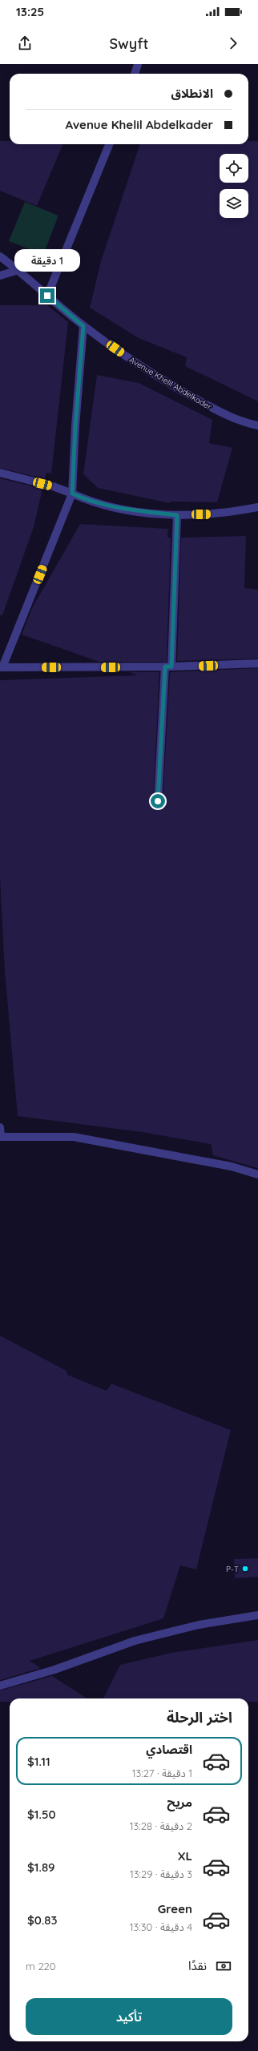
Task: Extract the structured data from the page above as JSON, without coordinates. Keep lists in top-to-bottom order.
{
  "streets": {
    "street": ["Avenue Khelil Abdelkader"]
  },
  "places": ["P-T"],
  "page": {
    "status": "13:25",
    "header": "Swyft",
    "banner": ["الانطلاق", "Avenue Khelil Abdelkader"],
    "bubble": "1 دقيقة",
    "heading": "اختر الرحلة",
    "list": [
      {
        "name": "اقتصادي",
        "note": "1 دقيقة · 13:27",
        "value": "$1.11"
      },
      {
        "name": "مريح",
        "note": "2 دقيقة · 13:28",
        "value": "$1.50"
      },
      {
        "name": "XL",
        "note": "3 دقيقة · 13:29",
        "value": "$1.89"
      },
      {
        "name": "Green",
        "note": "4 دقيقة · 13:30",
        "value": "$0.83"
      }
    ],
    "pay": ["نقدًا", "220 m"],
    "buttons": "تأكيد"
  }
}
